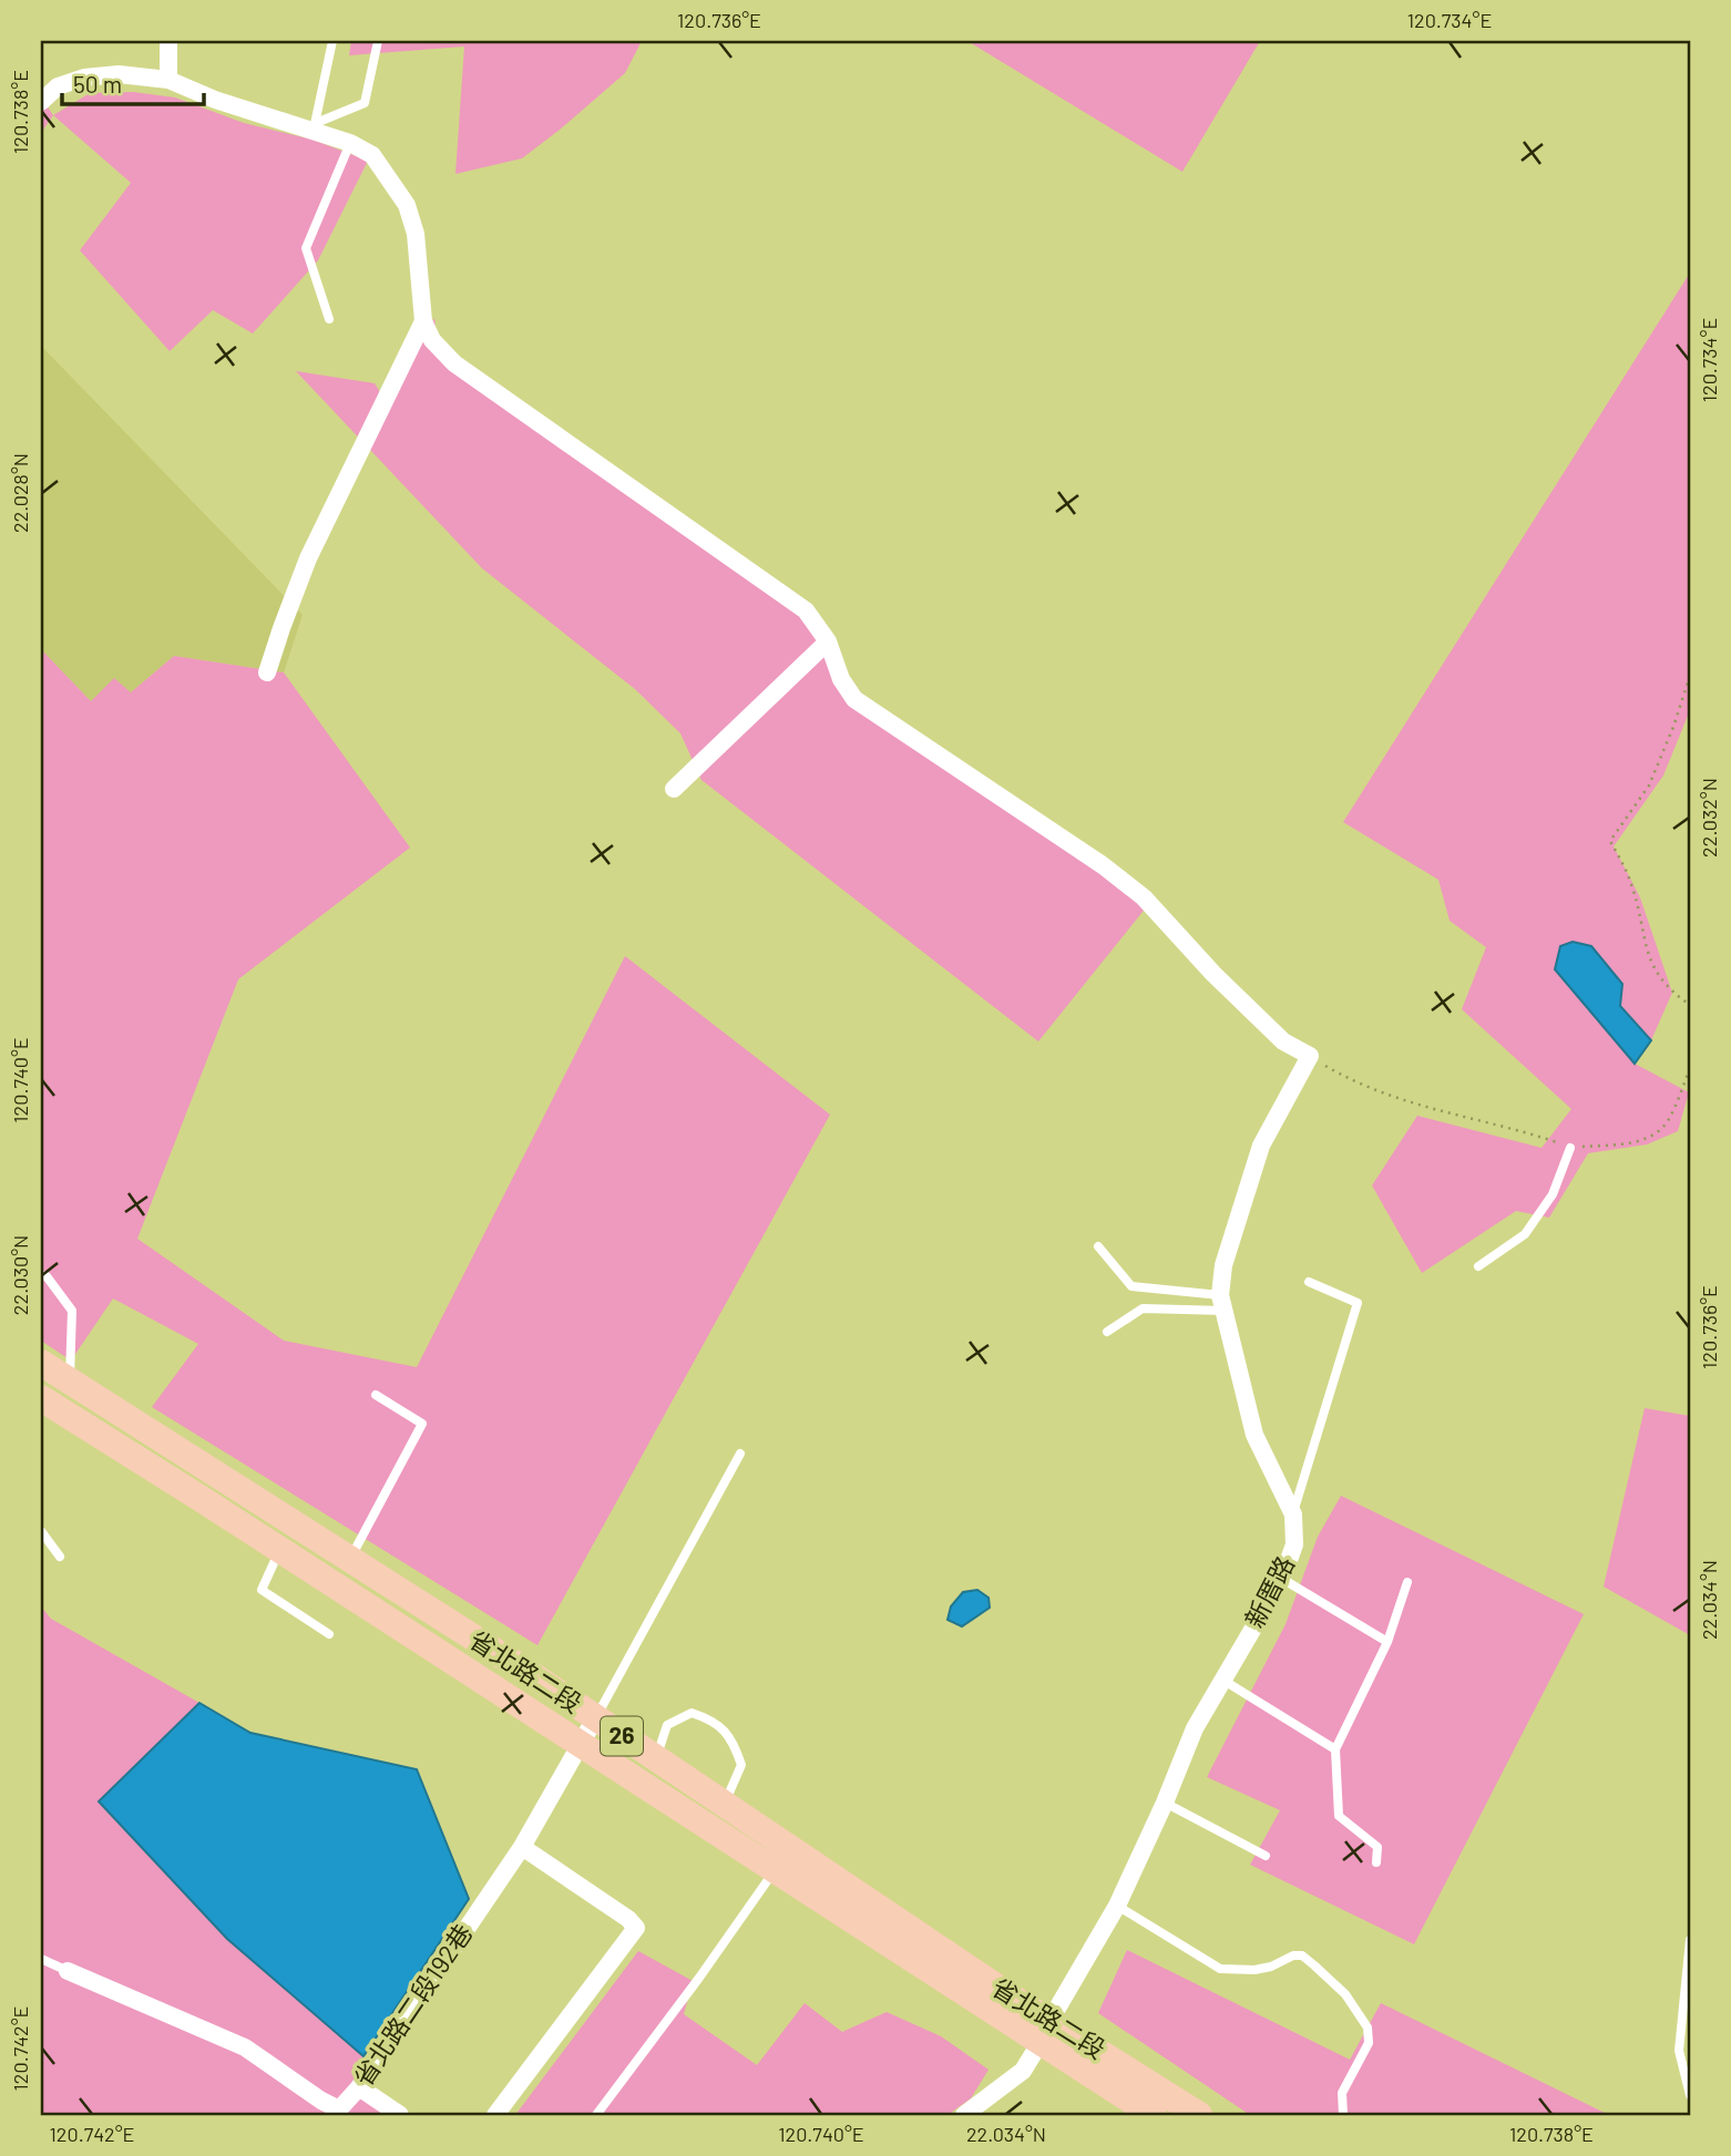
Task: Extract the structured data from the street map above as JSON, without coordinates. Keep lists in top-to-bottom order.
{
  "streets": {
    "main road": ["省北路二段", "26"],
    "street": ["新厝路", "省北路二段192巷"]
  },
  "crossings": [
    ["新厝路", "省北路二段"],
    ["省北路二段", "省北路二段192巷"]
  ],
  "scale_bar": "50 m",
  "coordinates": [
    "120.736°E",
    "120.734°E",
    "120.738°E",
    "22.028°N",
    "22.032°N",
    "120.740°E",
    "22.030°N",
    "22.034°N",
    "120.742°E"
  ]
}
